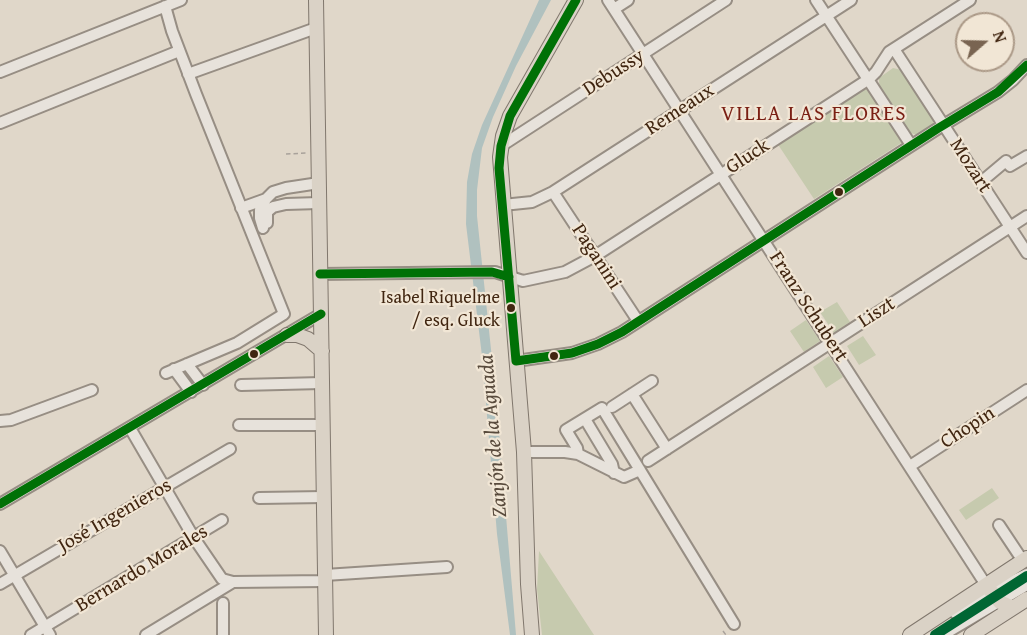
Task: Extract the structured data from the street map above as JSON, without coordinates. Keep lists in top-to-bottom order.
{
  "streets": {
    "street": [
      "Debussy",
      "Remeaux",
      "Gluck",
      "Mozart",
      "Paganini",
      "Franz Schubert",
      "Liszt",
      "Chopin",
      "José Ingenieros",
      "Bernardo Morales"
    ]
  },
  "crossings": [
    ["Debussy", "Franz Schubert"],
    ["Remeaux", "Paganini"],
    ["Remeaux", "Franz Schubert"],
    ["Gluck", "Mozart"],
    ["Gluck", "Paganini"],
    ["Gluck", "Franz Schubert"],
    ["Mozart", "Liszt"],
    ["Franz Schubert", "Liszt"],
    ["Franz Schubert", "Chopin"]
  ],
  "districts": ["VILLA LAS FLORES"],
  "water": ["Zanjón de la Aguada"],
  "places": ["Isabel Riquelme / esq. Gluck"],
  "north": "right"
}
